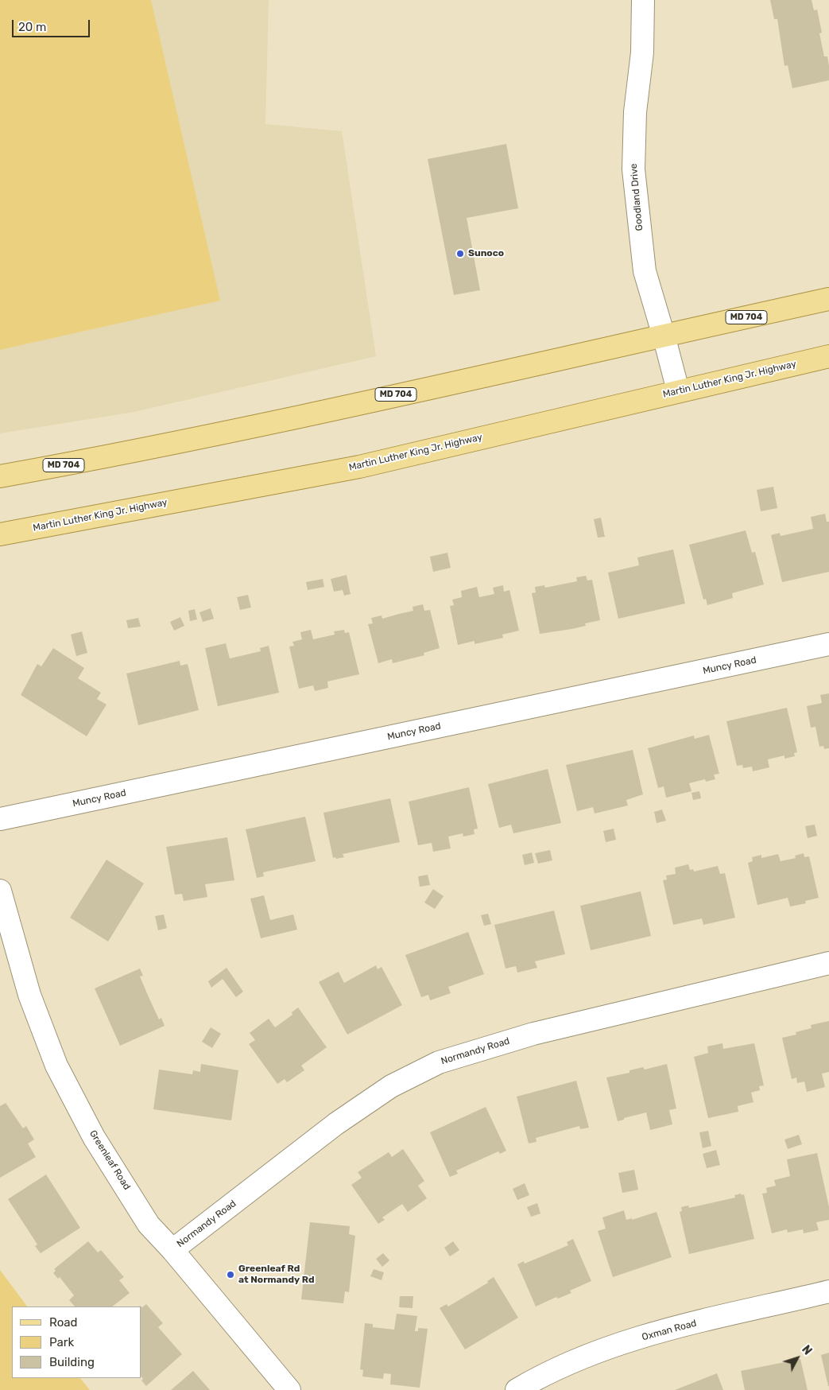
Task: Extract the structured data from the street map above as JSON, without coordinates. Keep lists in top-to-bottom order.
{
  "streets": {
    "main road": ["MD 704", "Martin Luther King Jr. Highway"],
    "street": [
      "Goodland Drive",
      "Muncy Road",
      "Normandy Road",
      "Greenleaf Road",
      "Oxman Road"
    ]
  },
  "crossings": [
    ["Goodland Drive", "MD 704"],
    ["Goodland Drive", "Martin Luther King Jr. Highway"],
    ["Normandy Road", "Greenleaf Road"]
  ],
  "places": ["Sunoco", "Greenleaf Rd at Normandy Rd"],
  "legend": ["Road", "Park", "Building"],
  "scale_bar": "20 m",
  "north": "top right"
}
